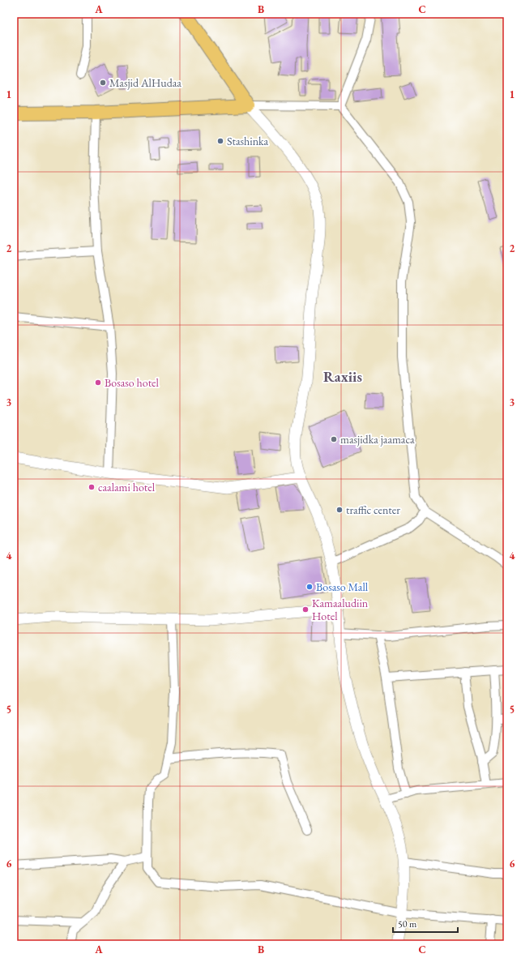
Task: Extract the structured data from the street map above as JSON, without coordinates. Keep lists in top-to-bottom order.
{
  "districts": ["Raxiis"],
  "places": [
    "Masjid AlHudaa",
    "Stashinka",
    "Bosaso hotel",
    "masjidka jaamaca",
    "caalami hotel",
    "traffic center",
    "Bosaso Mall",
    "Kamaaludiin Hotel"
  ],
  "scale_bar": "50 m",
  "grid": {
    "columns": ["A", "B", "C"],
    "rows": [
      "1",
      "2",
      "3",
      "4",
      "5",
      "6"
    ]
  }
}
